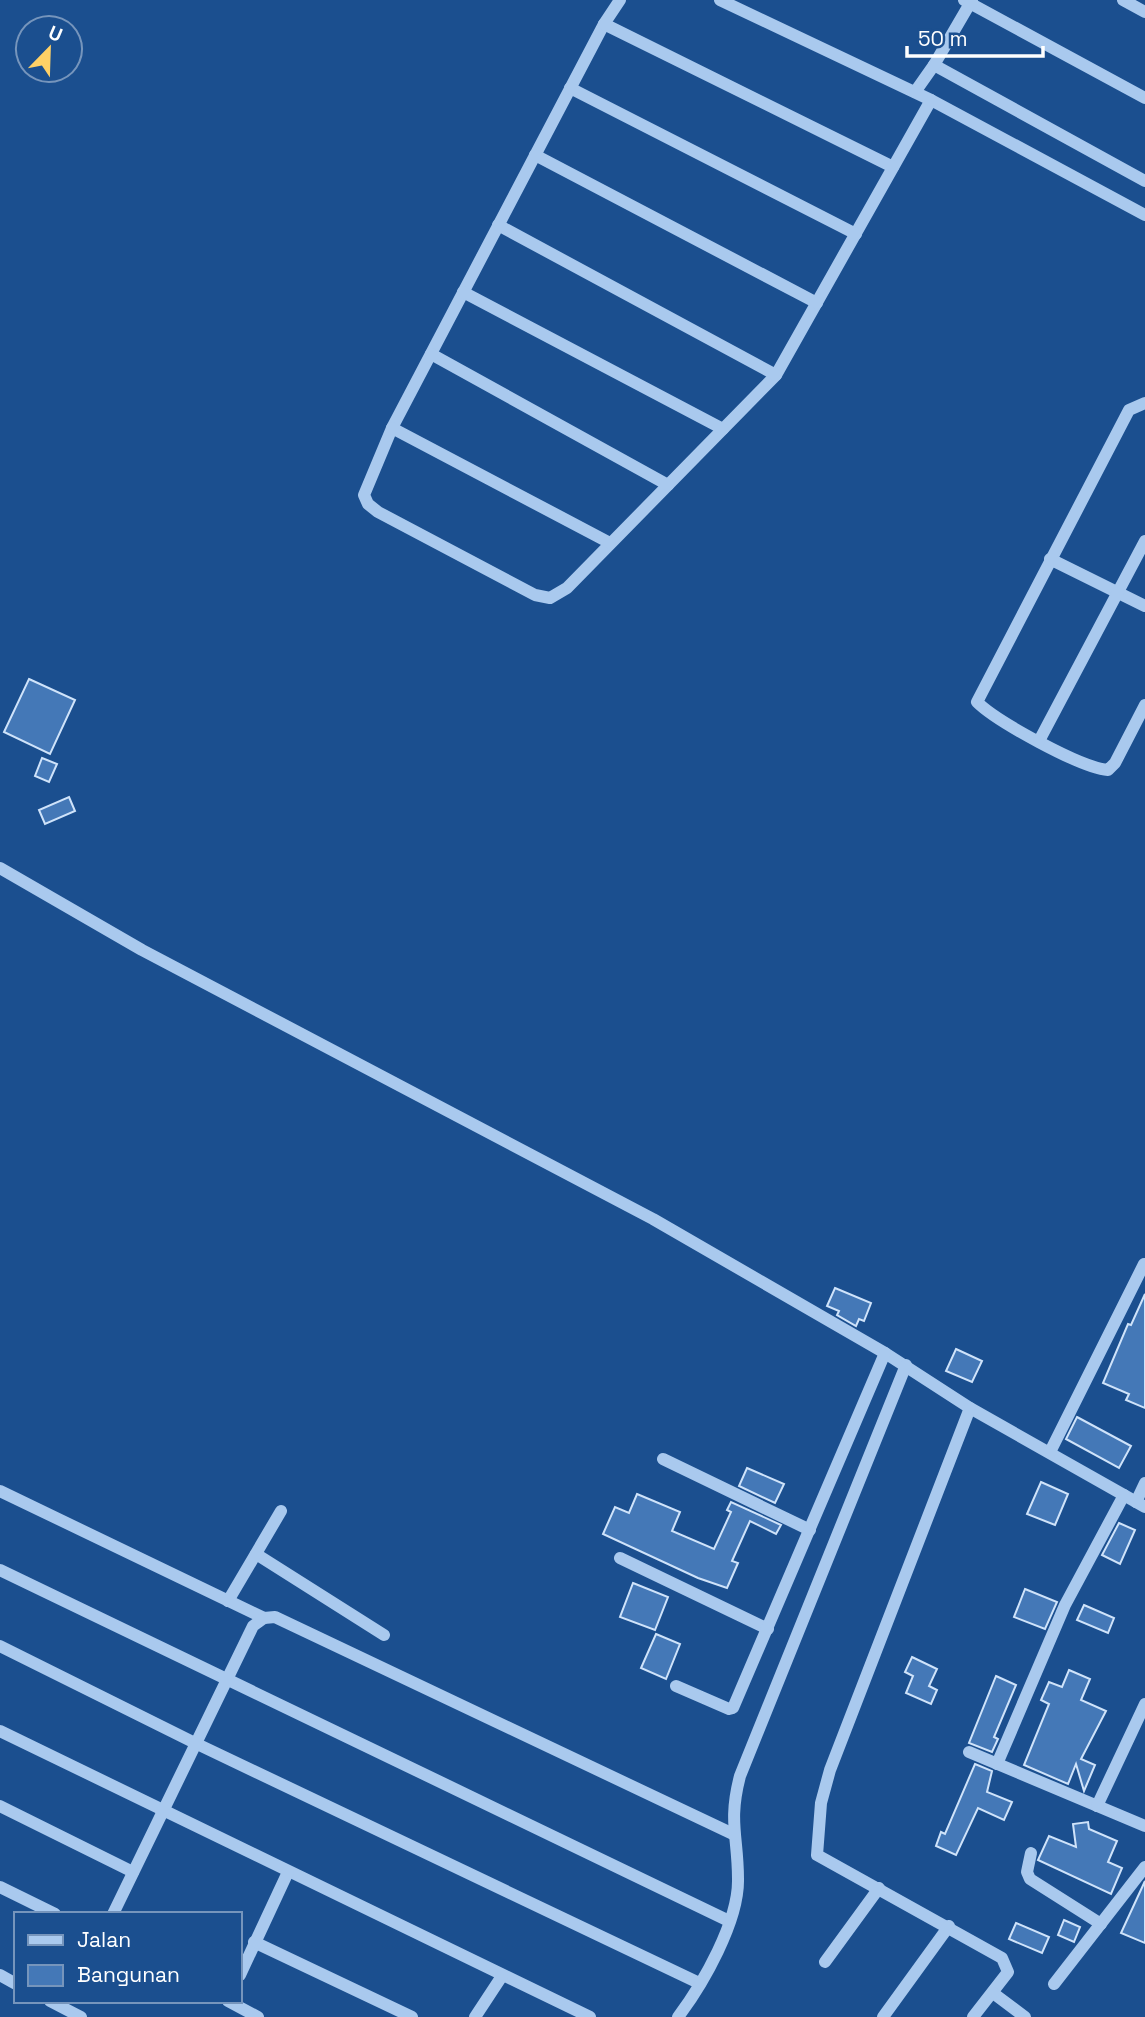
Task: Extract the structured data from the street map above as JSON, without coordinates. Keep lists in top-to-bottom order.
{
  "legend": ["Jalan", "Bangunan"],
  "scale_bar": "50 m",
  "north": "top right"
}
